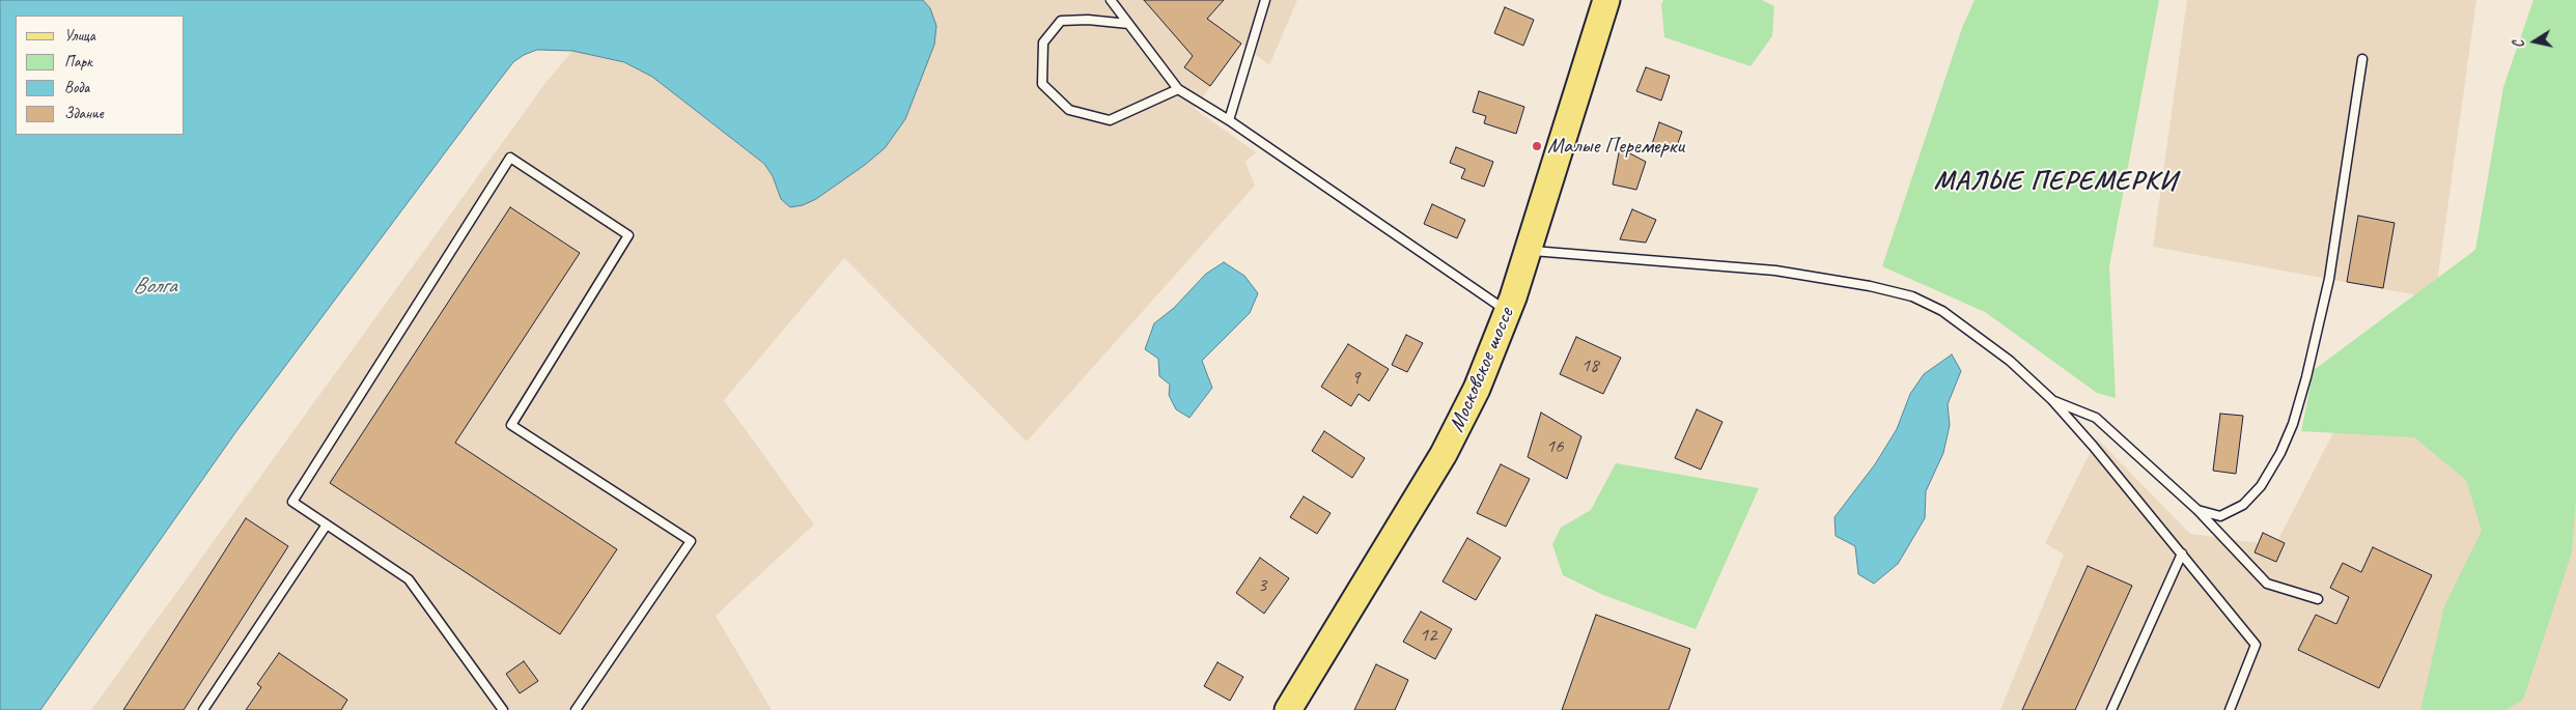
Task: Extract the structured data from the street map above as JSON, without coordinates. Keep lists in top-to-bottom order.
{
  "streets": {
    "main road": ["Московское шоссе"]
  },
  "districts": ["МАЛЫЕ ПЕРЕМЕРКИ"],
  "water": ["Волга"],
  "places": ["Малые Перемерки"],
  "house_numbers": [
    "18",
    "9",
    "16",
    "3",
    "12"
  ],
  "legend": [
    "Улица",
    "Парк",
    "Вода",
    "Здание"
  ],
  "north": "left"
}
